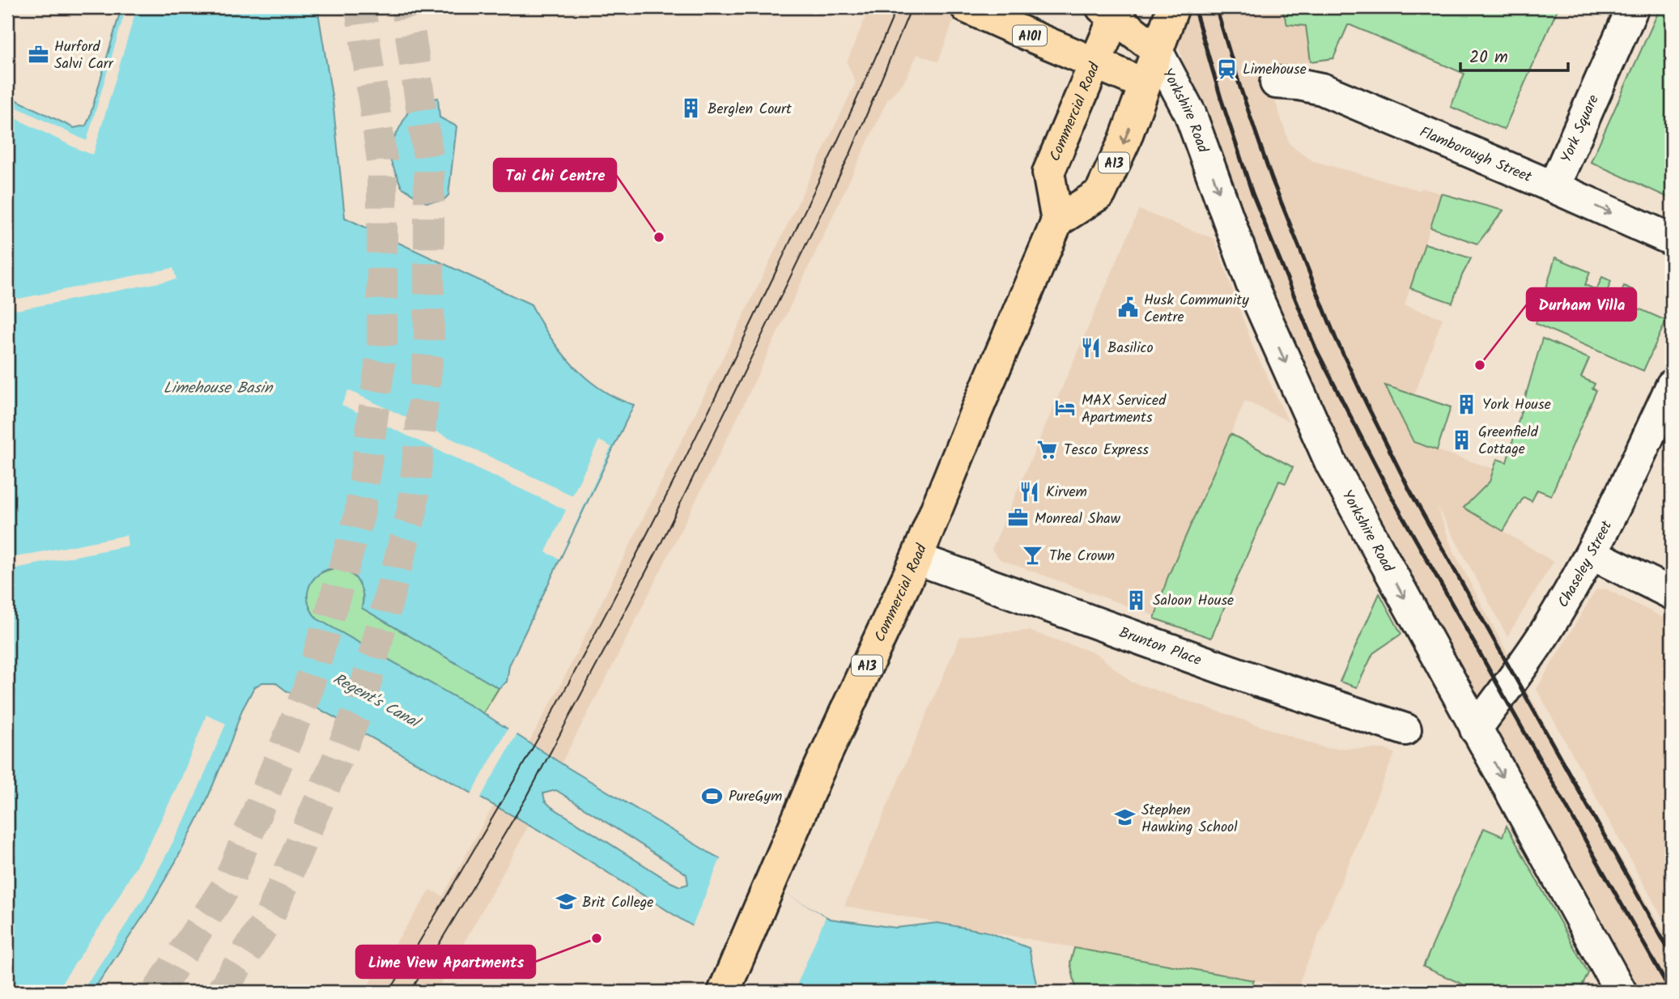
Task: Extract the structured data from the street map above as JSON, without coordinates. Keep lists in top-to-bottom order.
{
  "streets": {
    "main road": ["A101", "Commercial Road", "A13"],
    "street": [
      "Yorkshire Road",
      "York Square",
      "Flamborough Street",
      "Chaseley Street",
      "Brunton Place"
    ]
  },
  "crossings": [
    ["A101", "Commercial Road"],
    ["A101", "A13"],
    ["Yorkshire Road", "A13"],
    ["Yorkshire Road", "Chaseley Street"],
    ["Commercial Road", "A13"],
    ["Commercial Road", "Brunton Place"],
    ["York Square", "Flamborough Street"]
  ],
  "one_way": ["Yorkshire Road"],
  "water": ["Limehouse Basin", "Regent's Canal"],
  "places": {
    "office": ["Hurford Salvi Carr", "Monreal Shaw"],
    "station": ["Limehouse"],
    "building": [
      "Berglen Court",
      "York House",
      "Greenfield Cottage",
      "Saloon House"
    ],
    "other": ["Tai Chi Centre", "Durham Villa", "Lime View Apartments"],
    "public building": ["Husk Community Centre"],
    "restaurant": ["Basilico", "Kirvem"],
    "hotel": ["MAX Serviced Apartments"],
    "supermarket": ["Tesco Express"],
    "bar": ["The Crown"],
    "sports": ["PureGym"],
    "school or university": ["Stephen Hawking School", "Brit College"]
  },
  "scale_bar": "20 m"
}
